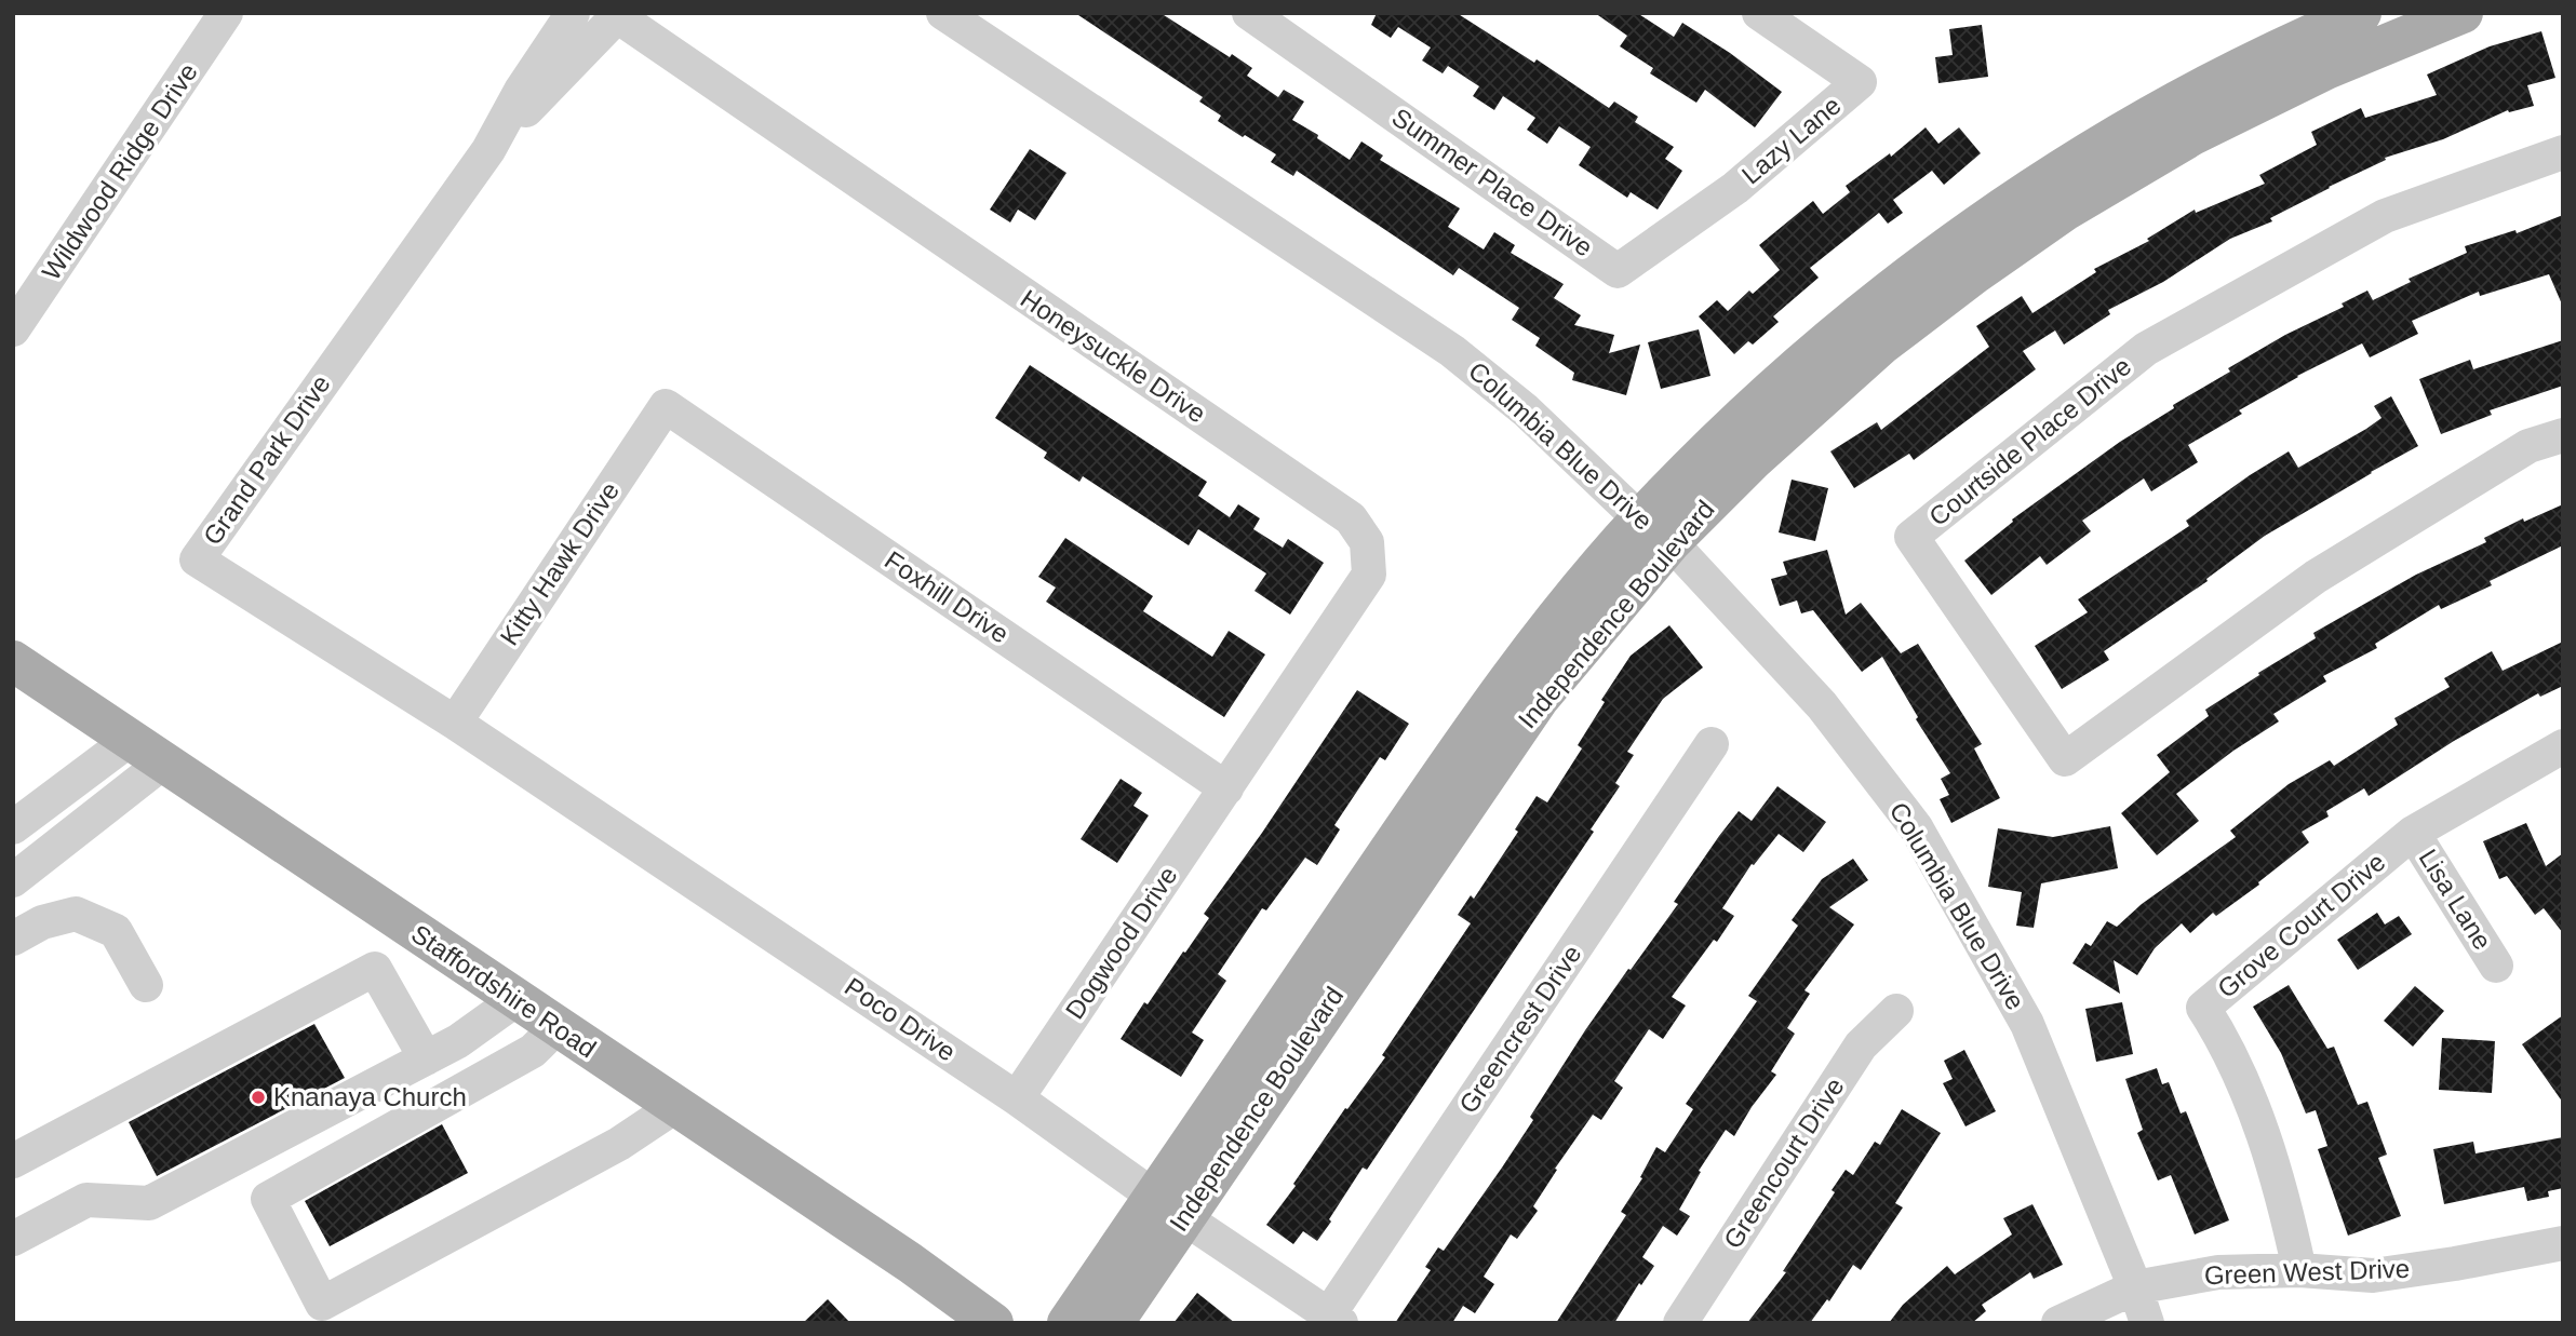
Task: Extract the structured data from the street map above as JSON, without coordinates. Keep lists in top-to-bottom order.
{
  "streets": {
    "main road": ["Independence Boulevard", "Staffordshire Road"],
    "street": [
      "Lazy Lane",
      "Wildwood Ridge Drive",
      "Summer Place Drive",
      "Honeysuckle Drive",
      "Courtside Place Drive",
      "Columbia Blue Drive",
      "Grand Park Drive",
      "Kitty Hawk Drive",
      "Foxhill Drive",
      "Lisa Lane",
      "Grove Court Drive",
      "Dogwood Drive",
      "Poco Drive",
      "Greencrest Drive",
      "Greencourt Drive",
      "Green West Drive"
    ]
  },
  "crossings": [
    ["Lazy Lane", "Summer Place Drive"],
    ["Honeysuckle Drive", "Grand Park Drive"],
    ["Honeysuckle Drive", "Foxhill Drive"],
    ["Honeysuckle Drive", "Dogwood Drive"],
    ["Columbia Blue Drive", "Independence Boulevard"],
    ["Columbia Blue Drive", "Green West Drive"],
    ["Grand Park Drive", "Kitty Hawk Drive"],
    ["Grand Park Drive", "Poco Drive"],
    ["Kitty Hawk Drive", "Foxhill Drive"],
    ["Kitty Hawk Drive", "Poco Drive"],
    ["Foxhill Drive", "Dogwood Drive"],
    ["Independence Boulevard", "Poco Drive"],
    ["Lisa Lane", "Grove Court Drive"],
    ["Grove Court Drive", "Green West Drive"],
    ["Dogwood Drive", "Poco Drive"],
    ["Poco Drive", "Greencrest Drive"]
  ],
  "places": ["Knanaya Church"]
}
